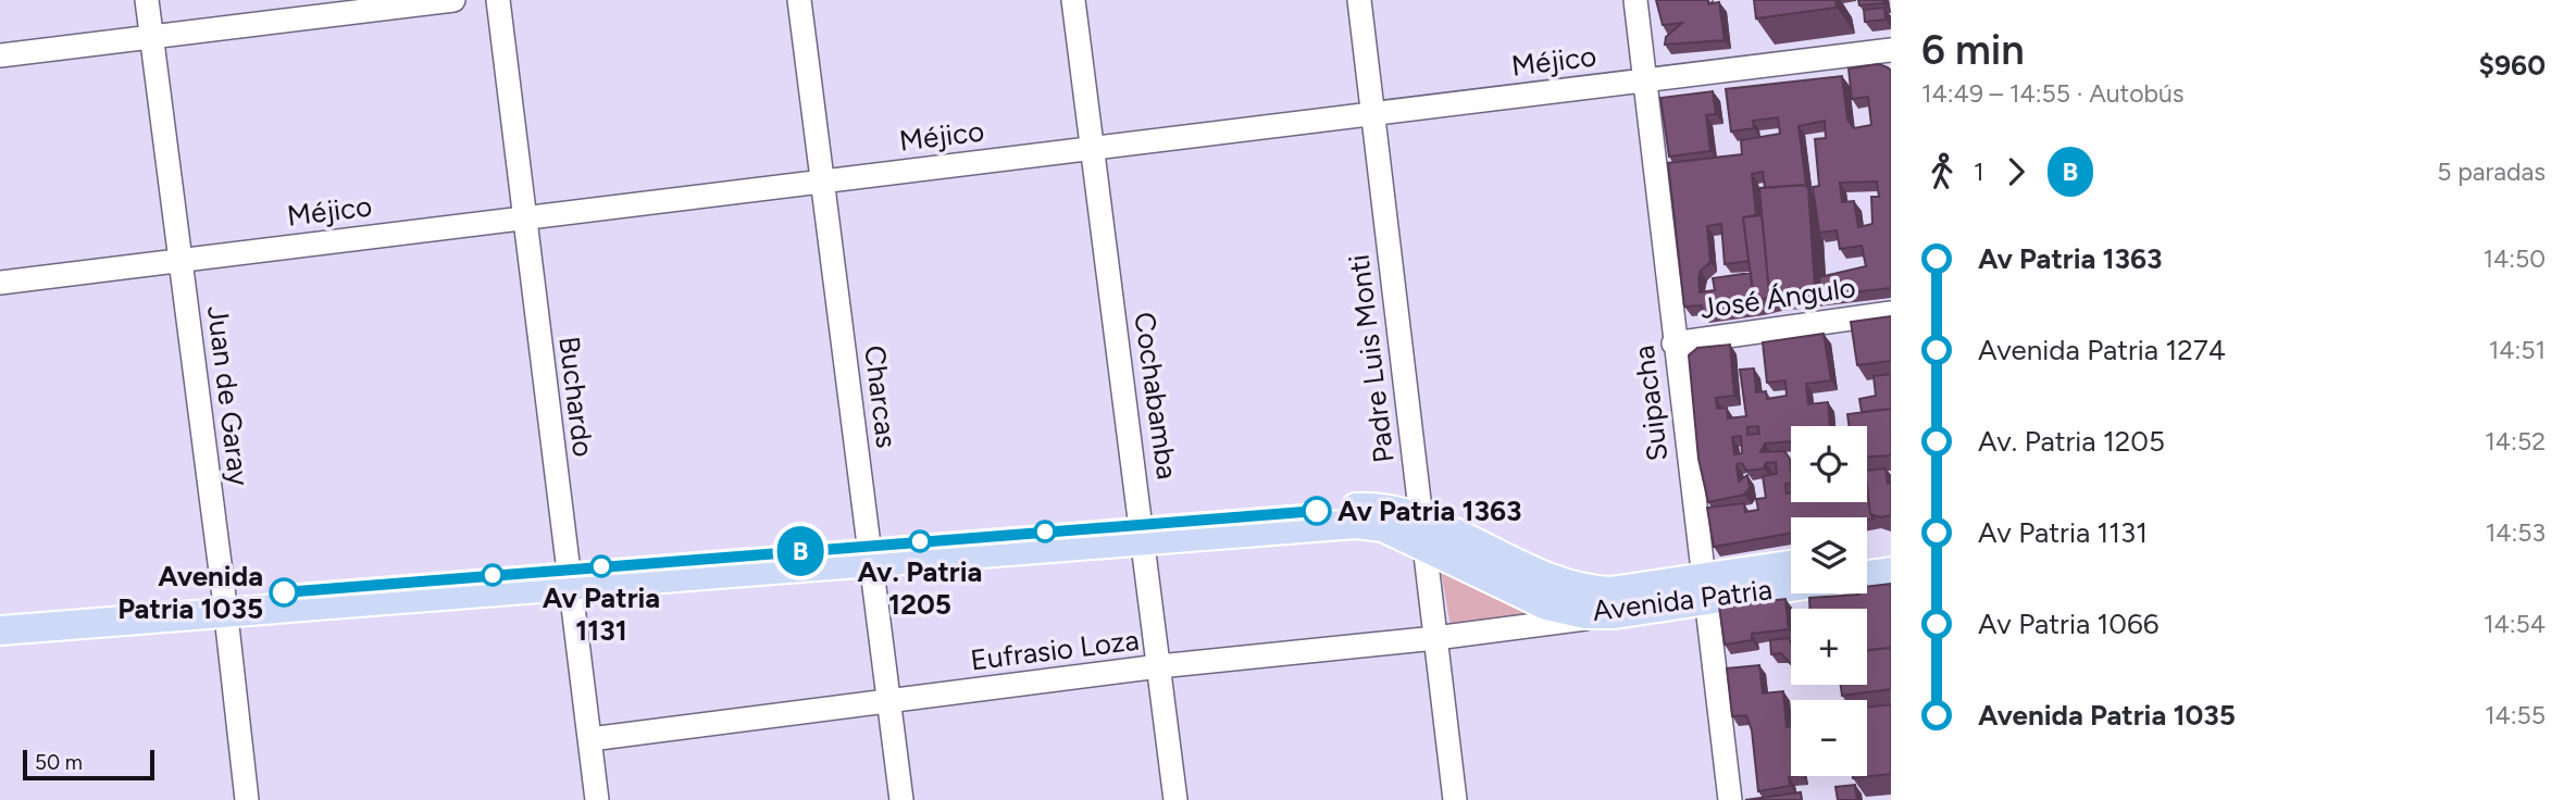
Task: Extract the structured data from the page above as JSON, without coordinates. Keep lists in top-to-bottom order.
{
  "streets": {
    "main road": ["Avenida Patria"],
    "street": [
      "Méjico",
      "José Ángulo",
      "Padre Luis Monti",
      "Juan de Garay",
      "Cochabamba",
      "Buchardo",
      "Charcas",
      "Suipacha",
      "Eufrasio Loza"
    ]
  },
  "crossings": [
    ["Méjico", "Padre Luis Monti"],
    ["Méjico", "Juan de Garay"],
    ["Méjico", "Cochabamba"],
    ["Méjico", "Buchardo"],
    ["Méjico", "Charcas"],
    ["Méjico", "Suipacha"],
    ["José Ángulo", "Suipacha"],
    ["Padre Luis Monti", "Avenida Patria"],
    ["Padre Luis Monti", "Eufrasio Loza"],
    ["Juan de Garay", "Avenida Patria"],
    ["Cochabamba", "Avenida Patria"],
    ["Cochabamba", "Eufrasio Loza"],
    ["Buchardo", "Avenida Patria"],
    ["Buchardo", "Eufrasio Loza"],
    ["Charcas", "Avenida Patria"],
    ["Charcas", "Eufrasio Loza"],
    ["Suipacha", "Avenida Patria"],
    ["Avenida Patria", "Eufrasio Loza"]
  ],
  "places": [
    "Av Patria 1363",
    "Av. Patria 1205",
    "Av Patria 1131",
    "Avenida Patria 1035"
  ],
  "lines": ["bus line B"],
  "scale_bar": "50 m",
  "page": {
    "on_map": "B",
    "heading": ["6 min", "14:49 – 14:55 · Autobús", "$960"],
    "legs": ["1", "B", "5 paradas"],
    "list": [
      {
        "name": "Av Patria 1363",
        "value": "14:50"
      },
      {
        "name": "Avenida Patria 1274",
        "value": "14:51"
      },
      {
        "name": "Av. Patria 1205",
        "value": "14:52"
      },
      {
        "name": "Av Patria 1131",
        "value": "14:53"
      },
      {
        "name": "Av Patria 1066",
        "value": "14:54"
      },
      {
        "name": "Avenida Patria 1035",
        "value": "14:55"
      }
    ],
    "map_buttons": ["+", "−"],
    "scale": "50 m"
  }
}
